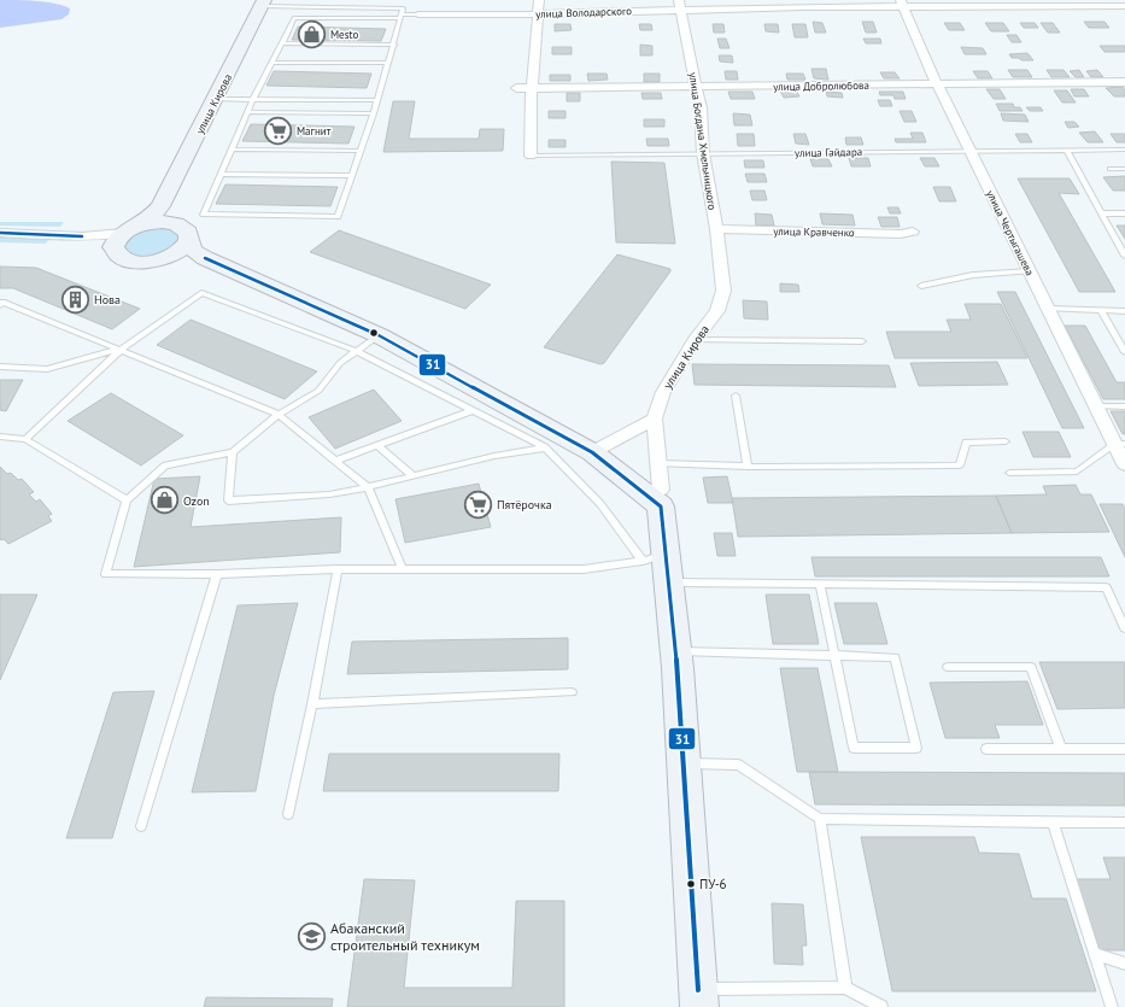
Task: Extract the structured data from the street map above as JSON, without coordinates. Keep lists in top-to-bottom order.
{
  "streets": {
    "main road": ["улица Кирова"],
    "street": [
      "улица Володарского",
      "улица Добролюбова",
      "улица Богдана Хмельницкого",
      "улица Кравченко",
      "улица Чертыгашева"
    ],
    "lane": ["улица Гайдара"]
  },
  "crossings": [
    ["улица Володарского", "улица Богдана Хмельницкого"],
    ["улица Володарского", "улица Чертыгашева"],
    ["улица Добролюбова", "улица Богдана Хмельницкого"],
    ["улица Добролюбова", "улица Чертыгашева"],
    ["улица Кирова", "улица Богдана Хмельницкого"],
    ["улица Богдана Хмельницкого", "улица Гайдара"],
    ["улица Богдана Хмельницкого", "улица Кравченко"],
    ["улица Гайдара", "улица Чертыгашева"]
  ],
  "places": {
    "shop": ["Mesto", "Ozon"],
    "supermarket": ["Магнит", "Пятёрочка"],
    "building": ["Нова"],
    "other": ["ПУ-6"],
    "school or university": ["Абаканский строительный техникум"]
  },
  "lines": ["transit line 31"]
}
